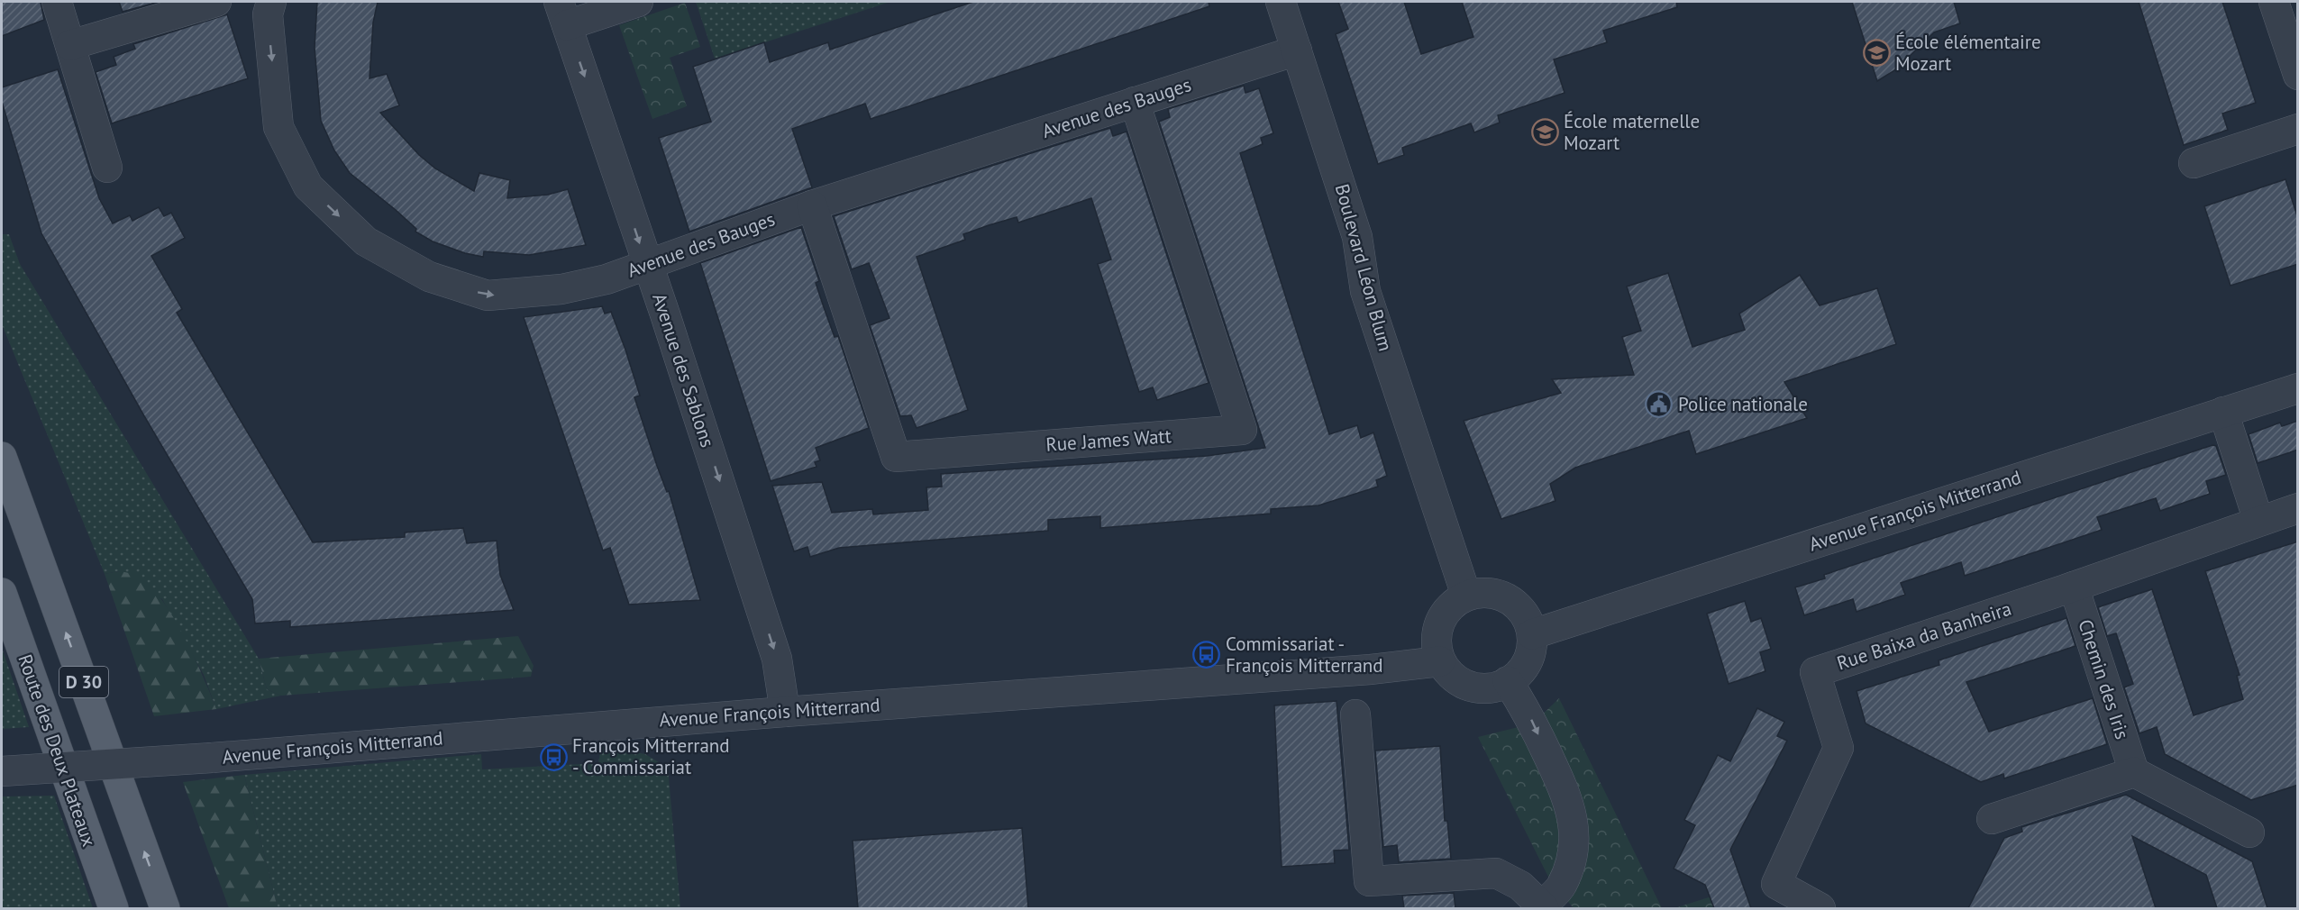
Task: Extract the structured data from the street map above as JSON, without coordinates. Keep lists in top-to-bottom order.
{
  "streets": {
    "main road": ["D 30", "Route des Deux Plateaux"],
    "street": [
      "Avenue des Bauges",
      "Boulevard Léon Blum",
      "Avenue des Sablons",
      "Rue James Watt",
      "Avenue François Mitterrand",
      "Rue Baixa da Banheira",
      "Chemin des Iris"
    ]
  },
  "crossings": [
    ["Avenue des Bauges", "Boulevard Léon Blum"],
    ["Avenue des Bauges", "Avenue des Sablons"],
    ["Avenue des Bauges", "Rue James Watt"],
    ["Boulevard Léon Blum", "Avenue François Mitterrand"],
    ["Avenue des Sablons", "Avenue François Mitterrand"],
    ["Rue Baixa da Banheira", "Chemin des Iris"]
  ],
  "one_way": ["Avenue des Bauges", "Avenue des Sablons"],
  "places": {
    "school or university": ["École élémentaire Mozart", "École maternelle Mozart"],
    "public building": ["Police nationale"],
    "bus stop": ["Commissariat - François Mitterrand", "François Mitterrand - Commissariat"]
  }
}
